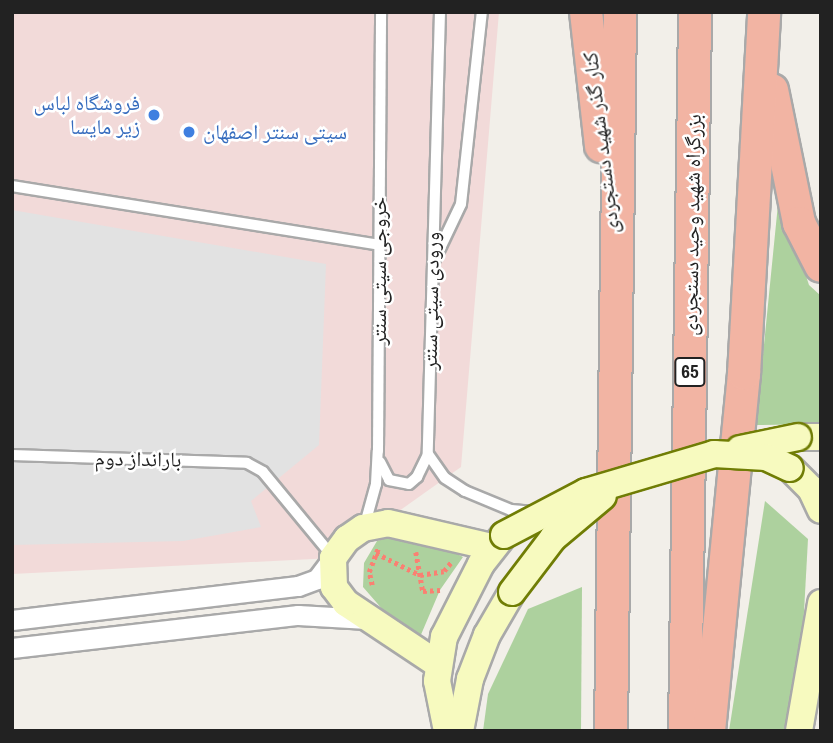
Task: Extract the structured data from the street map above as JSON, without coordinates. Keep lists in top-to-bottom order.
{
  "streets": {
    "highway": ["کنار گذر شهید دستجردی", "بزرگراه شهید وحید دستجردی", "65"],
    "lane": ["خروجی سیتی سنتر", "ورودی سیتی سنتر", "بارانداز دوم"]
  },
  "places": ["فروشگاه لباس زیر مایسا", "سیتی سنتر اصفهان"]
}
